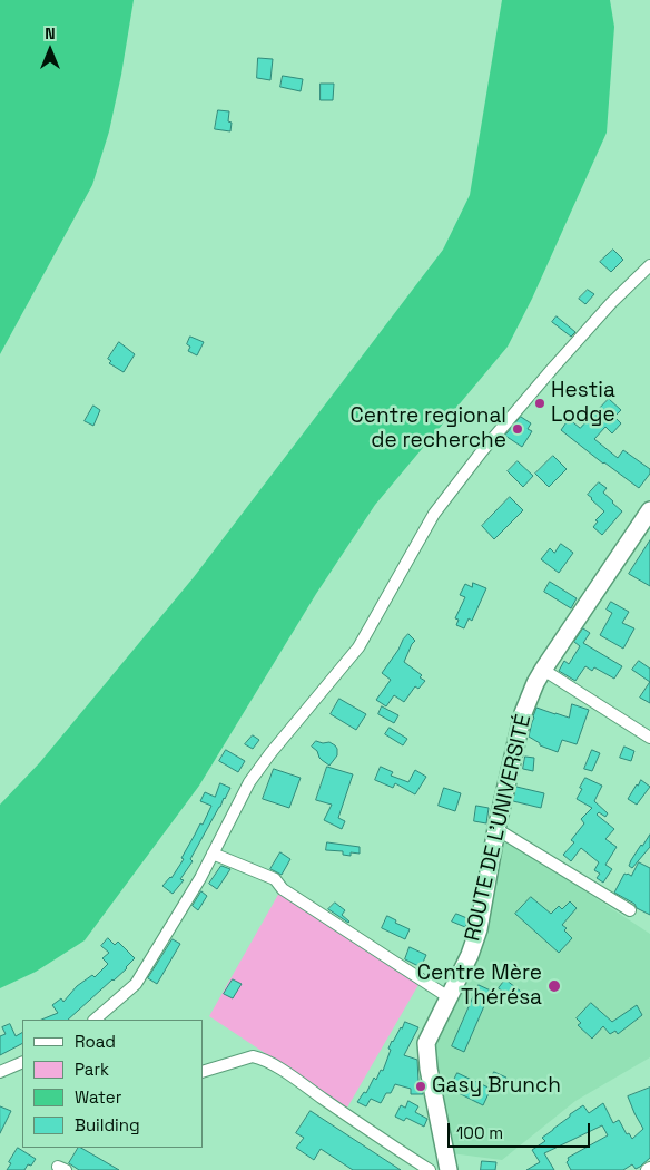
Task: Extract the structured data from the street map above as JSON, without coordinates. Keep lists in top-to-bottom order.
{
  "streets": {
    "street": ["ROUTE DE L'UNIVERSITÉ"]
  },
  "places": [
    "Hestia Lodge",
    "Centre regional de recherche",
    "Centre Mère Thérésa",
    "Gasy Brunch"
  ],
  "legend": [
    "Road",
    "Park",
    "Water",
    "Building"
  ],
  "scale_bar": "100 m",
  "north": "top"
}
